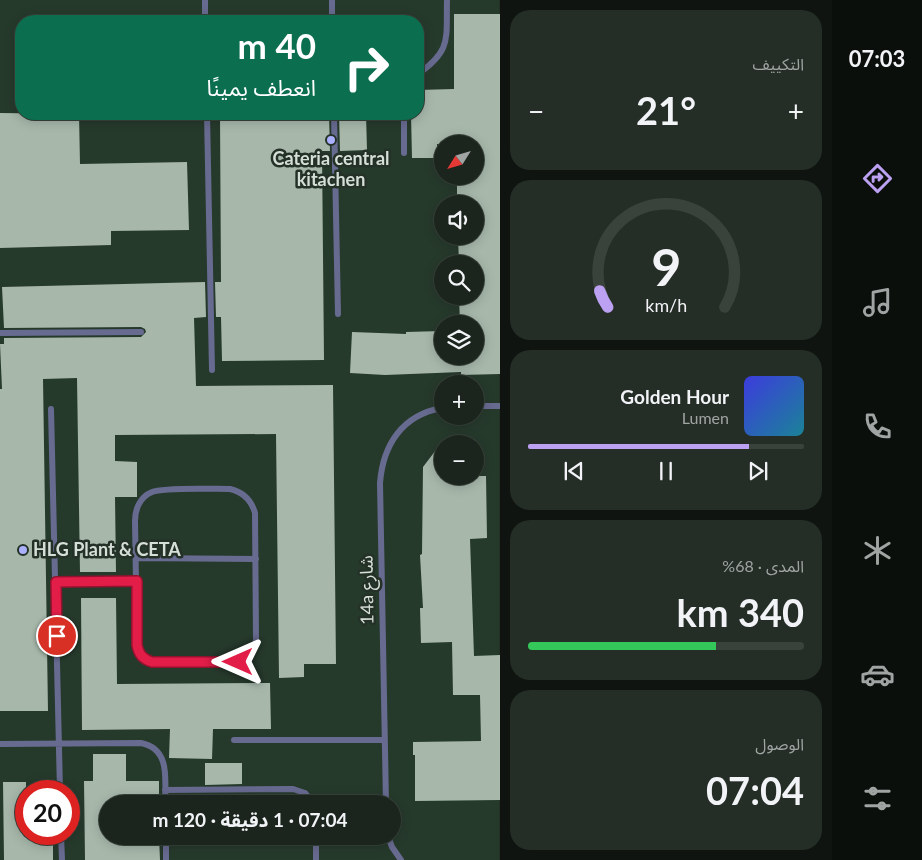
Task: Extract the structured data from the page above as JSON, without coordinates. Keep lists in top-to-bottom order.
{
  "streets": {
    "lane": ["14a شارع"]
  },
  "places": ["Cateria central kitachen", "HLG Plant & CETA"],
  "north": "bottom left",
  "page": {
    "tabs": "07:03",
    "tile": [
      "التكييف",
      ["المدى · 68%", "340 km"],
      ["الوصول", "07:04"]
    ],
    "turn": ["40 m", "انعطف يمينًا"],
    "heat": ["−", "21°", "+"],
    "map_buttons": ["+", "−"],
    "song": ["Golden Hour", "Lumen"],
    "limit": "20",
    "trip": "07:04 · 1 دقيقة · 120 m",
    "gauge": ["9", "km/h"]
  }
}
